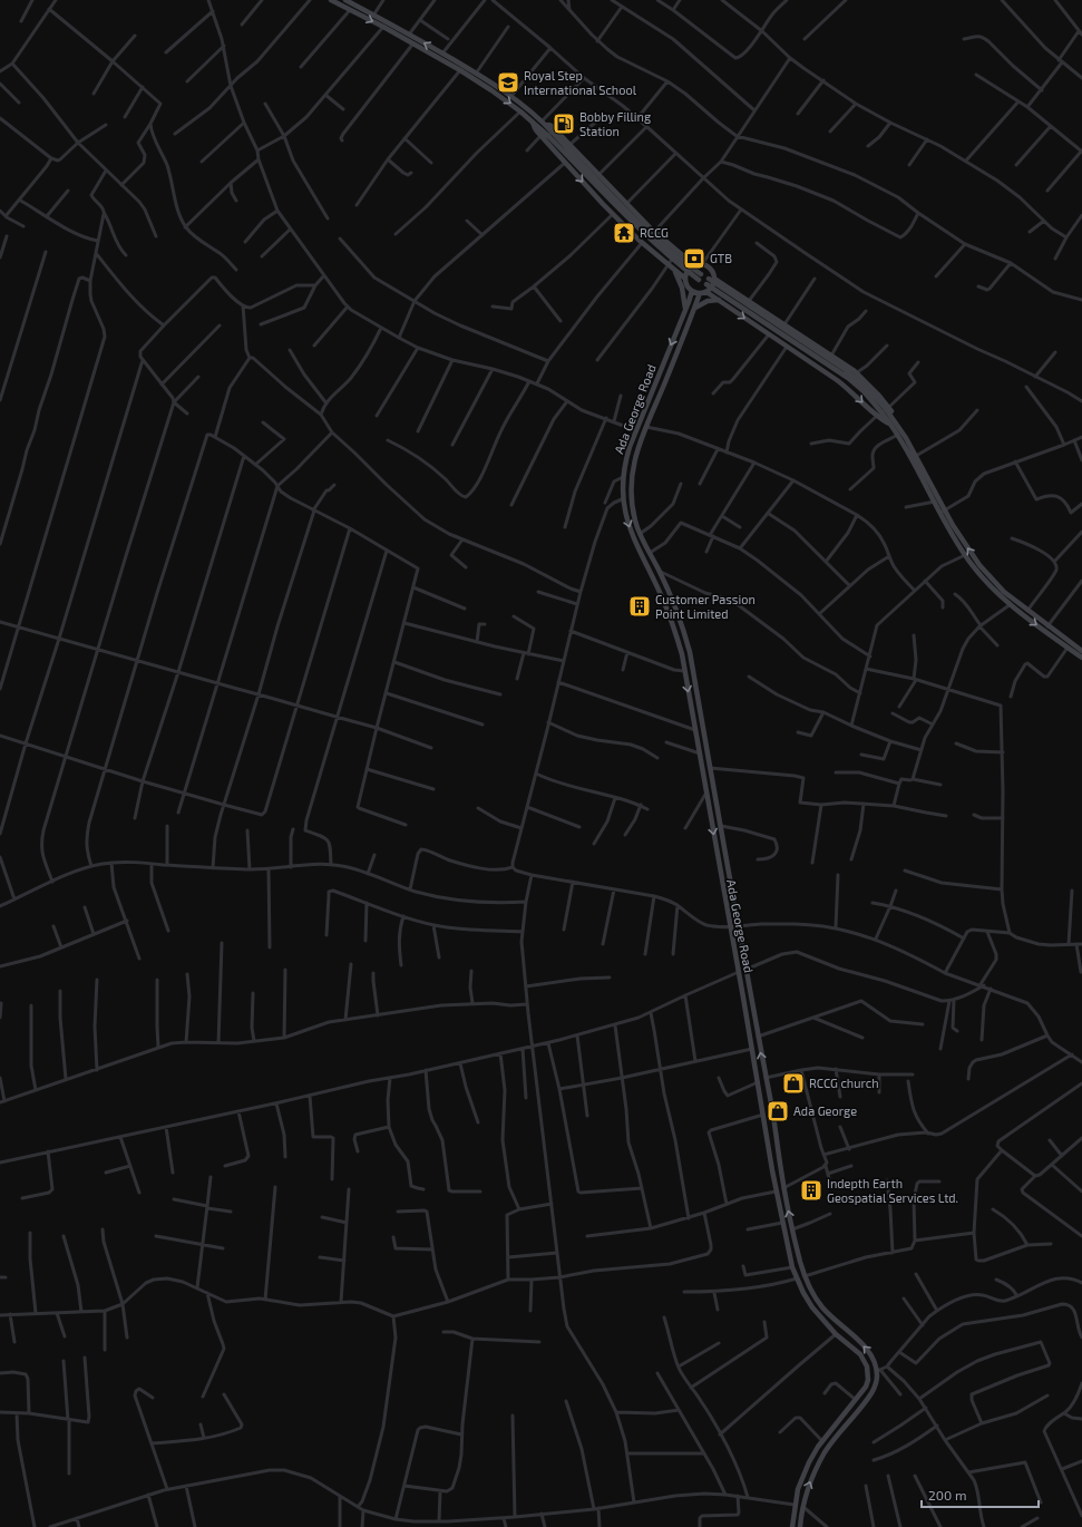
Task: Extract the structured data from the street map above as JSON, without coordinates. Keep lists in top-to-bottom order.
{
  "streets": {
    "main road": ["Ada George Road"]
  },
  "places": {
    "school or university": ["Royal Step International School"],
    "fuel station": ["Bobby Filling Station"],
    "temple": ["RCCG"],
    "bank": ["GTB"],
    "building": ["Customer Passion Point Limited", "Indepth Earth Geospatial Services Ltd."],
    "shop": ["RCCG church", "Ada George"]
  },
  "scale_bar": "200 m"
}
